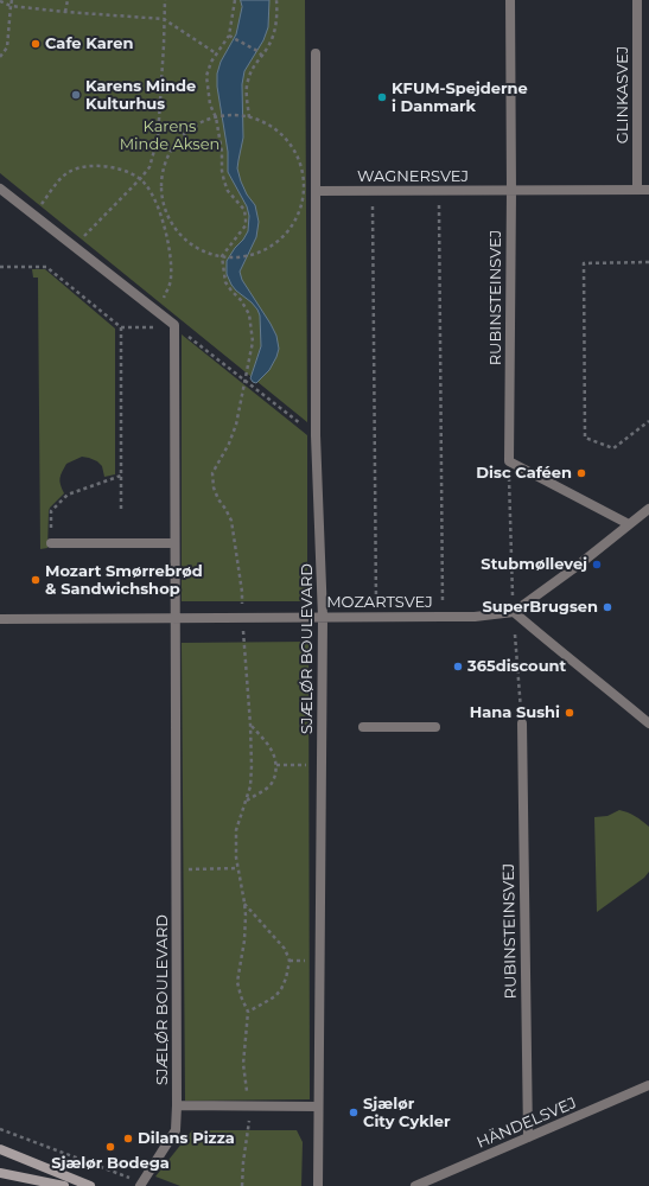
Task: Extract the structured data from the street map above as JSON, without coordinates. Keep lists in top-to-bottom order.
{
  "streets": {
    "street": [
      "GLINKASVEJ",
      "WAGNERSVEJ",
      "RUBINSTEINSVEJ",
      "MOZARTSVEJ",
      "SJÆLØR BOULEVARD",
      "HÄNDELSVEJ"
    ]
  },
  "crossings": [
    ["GLINKASVEJ", "WAGNERSVEJ"],
    ["WAGNERSVEJ", "RUBINSTEINSVEJ"],
    ["WAGNERSVEJ", "SJÆLØR BOULEVARD"],
    ["RUBINSTEINSVEJ", "HÄNDELSVEJ"],
    ["MOZARTSVEJ", "SJÆLØR BOULEVARD"]
  ],
  "parks": ["Karens Minde Aksen"],
  "places": [
    "Cafe Karen",
    "Karens Minde Kulturhus",
    "KFUM-Spejderne i Danmark",
    "Disc Caféen",
    "Stubmøllevej",
    "Mozart Smørrebrød & Sandwichshop",
    "SuperBrugsen",
    "365discount",
    "Hana Sushi",
    "Sjælør City Cykler",
    "Dilans Pizza",
    "Sjælør Bodega"
  ]
}
